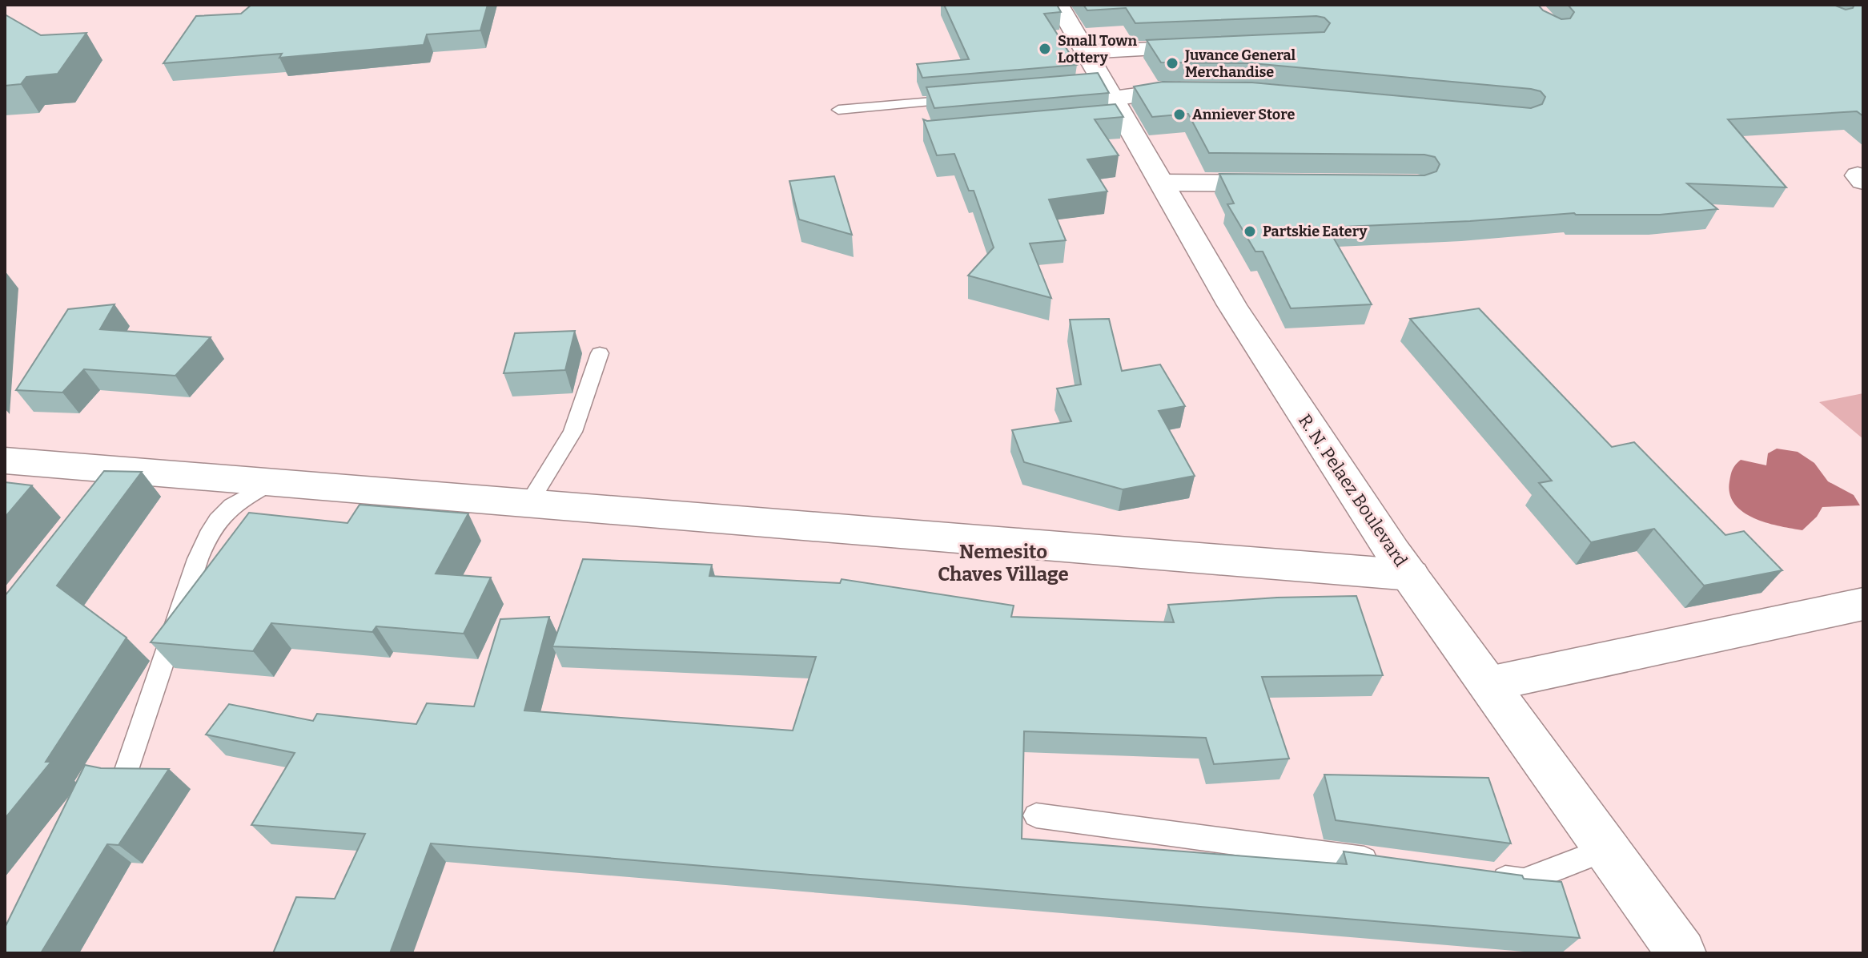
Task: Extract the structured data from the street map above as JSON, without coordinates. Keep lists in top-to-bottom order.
{
  "streets": {
    "street": ["R. N. Pelaez Boulevard"]
  },
  "districts": ["Nemesito Chaves Village"],
  "places": [
    "Small Town Lottery",
    "Juvance General Merchandise",
    "Anniever Store",
    "Partskie Eatery"
  ]
}
